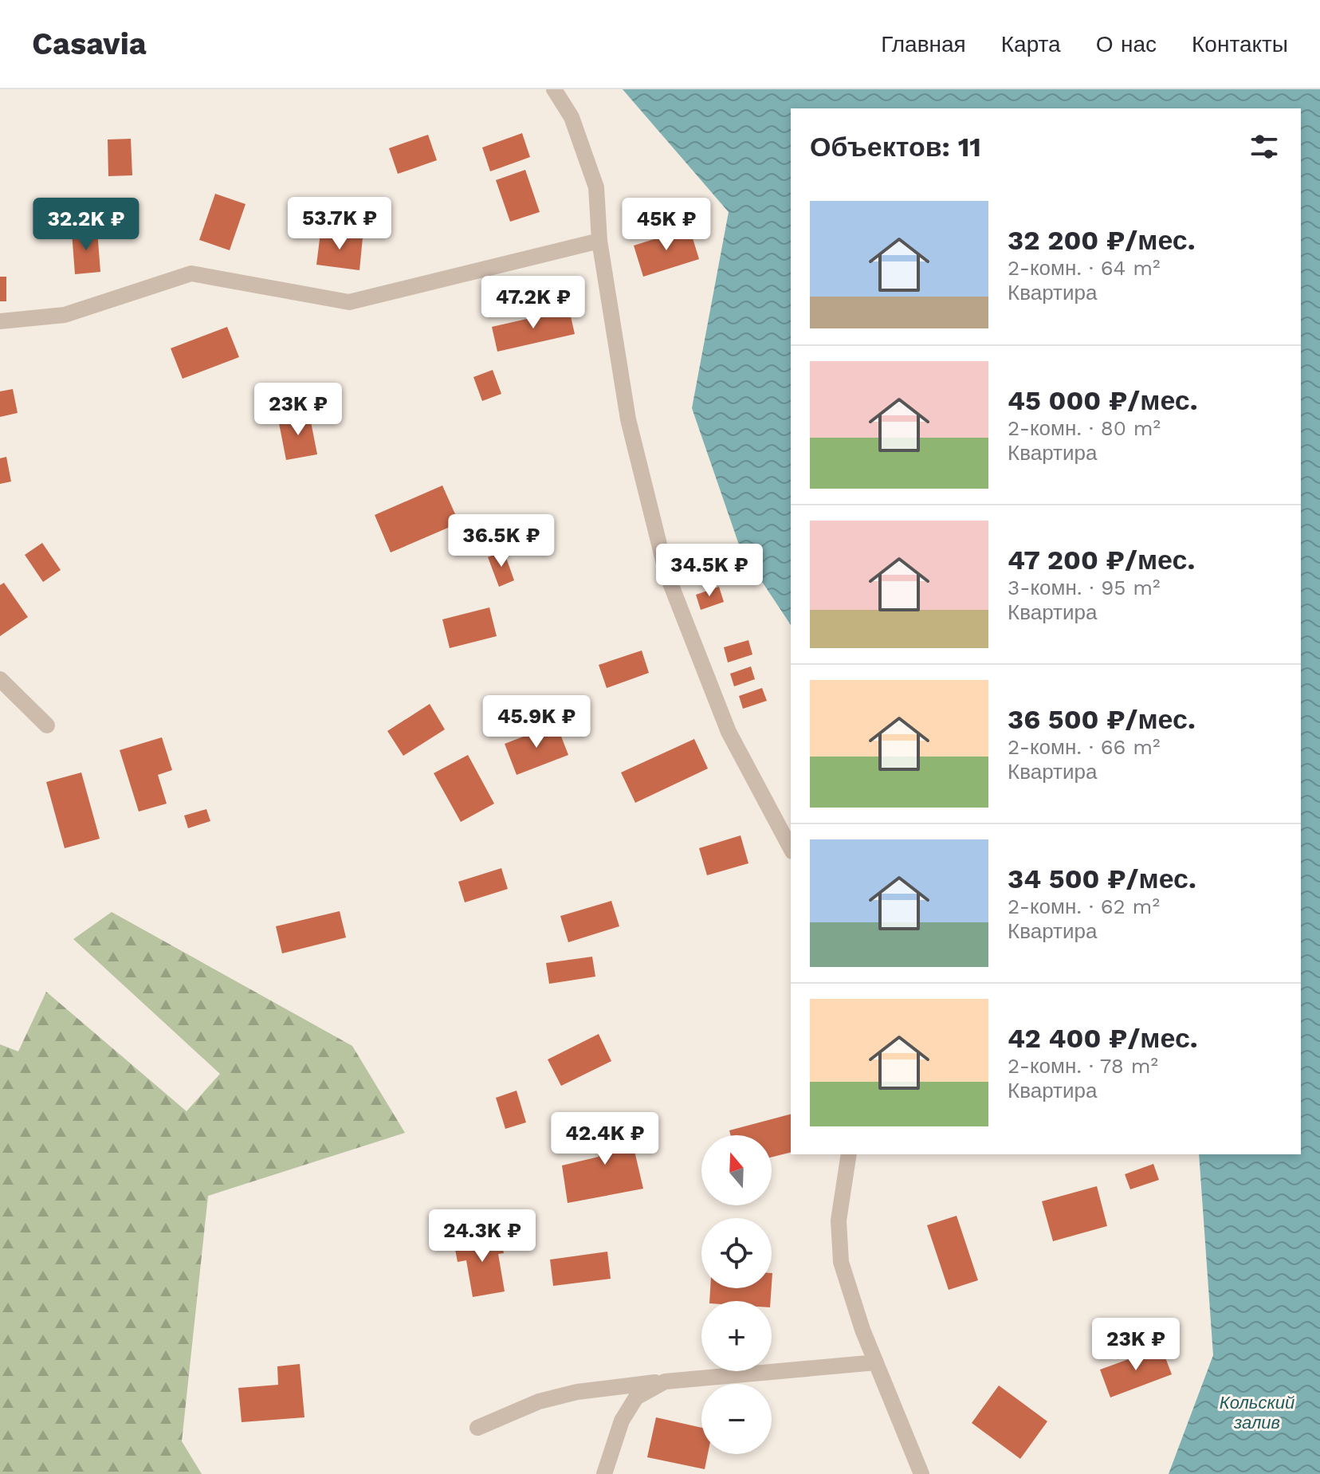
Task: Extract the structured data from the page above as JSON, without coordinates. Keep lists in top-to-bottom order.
{
  "water": ["Кольский залив"],
  "north": "top",
  "page": {
    "header": "Casavia",
    "nav": [
      "Главная",
      "Карта",
      "О нас",
      "Контакты"
    ],
    "heading": "Объектов: 11",
    "list": [
      {
        "name": "32 200 ₽/мес.",
        "note": "2-комн. · 64 m² · Квартира"
      },
      {
        "name": "45 000 ₽/мес.",
        "note": "2-комн. · 80 m² · Квартира"
      },
      {
        "name": "47 200 ₽/мес.",
        "note": "3-комн. · 95 m² · Квартира"
      },
      {
        "name": "36 500 ₽/мес.",
        "note": "2-комн. · 66 m² · Квартира"
      },
      {
        "name": "34 500 ₽/мес.",
        "note": "2-комн. · 62 m² · Квартира"
      },
      {
        "name": "42 400 ₽/мес.",
        "note": "2-комн. · 78 m² · Квартира"
      }
    ],
    "price": [
      "53.7K ₽",
      "32.2K ₽",
      "45K ₽",
      "47.2K ₽",
      "23K ₽",
      "36.5K ₽",
      "34.5K ₽",
      "45.9K ₽",
      "42.4K ₽",
      "24.3K ₽",
      "23K ₽"
    ],
    "map_buttons": ["+", "−"]
  }
}
